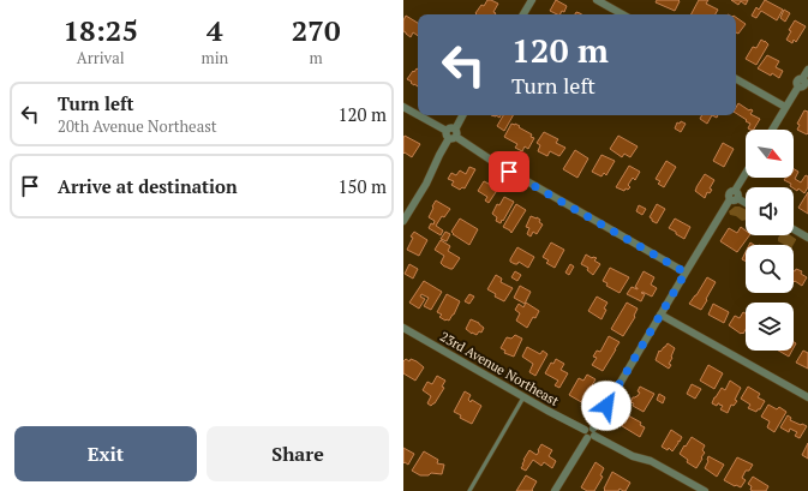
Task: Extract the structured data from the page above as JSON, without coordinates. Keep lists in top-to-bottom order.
{
  "streets": {
    "street": ["23rd Avenue Northeast"]
  },
  "north": "bottom right",
  "page": {
    "eta": [
      "18:25",
      "Arrival",
      "4",
      "min",
      "270",
      "m"
    ],
    "turn": ["120 m", "Turn left"],
    "list": [
      {
        "name": "Turn left",
        "note": "20th Avenue Northeast",
        "value": "120 m"
      },
      {
        "name": "Arrive at destination",
        "value": "150 m"
      }
    ],
    "buttons": ["Exit", "Share"]
  }
}
